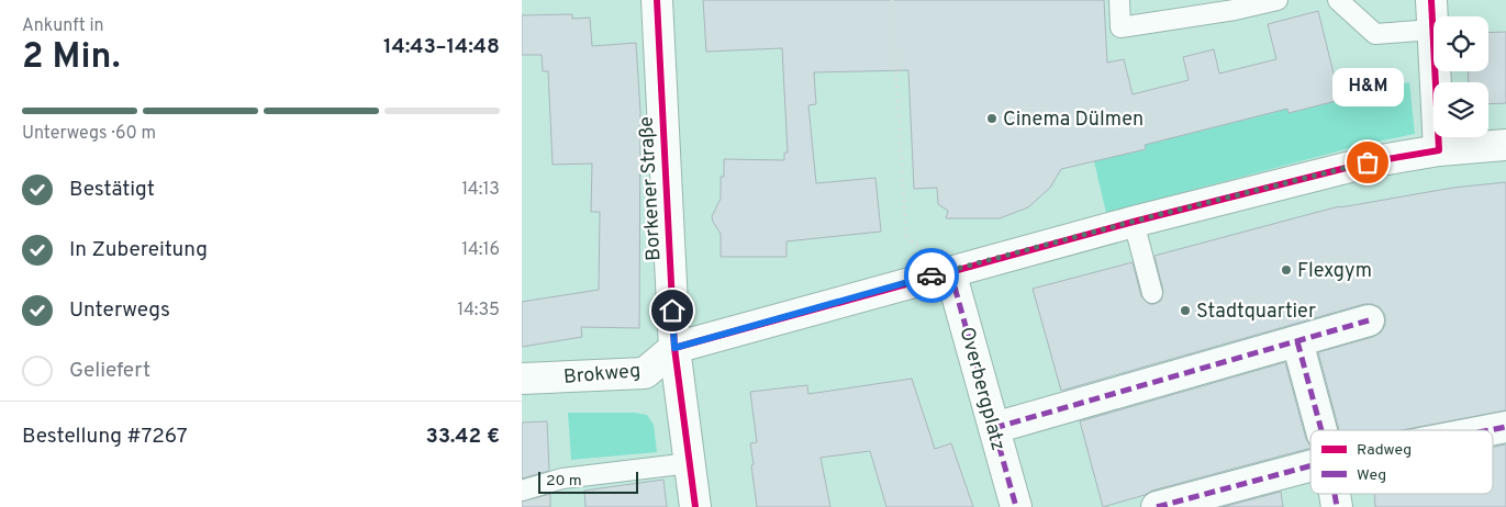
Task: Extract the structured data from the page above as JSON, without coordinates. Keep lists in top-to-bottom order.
{
  "streets": {
    "street": ["Borkener Straße", "Brokweg", "Overbergplatz"]
  },
  "crossings": [
    ["Borkener Straße", "Brokweg"]
  ],
  "places": [
    "Cinema Dülmen",
    "H&M",
    "Flexgym",
    "Stadtquartier"
  ],
  "legend": ["Radweg", "Weg"],
  "scale_bar": "20 m",
  "page": {
    "heading": ["2 Min.", "Ankunft in", "14:43–14:48"],
    "panel": ["Bestellung #7267", "33.42 €"],
    "bubble": "H&M",
    "bar": "Unterwegs · 60 m",
    "list": [
      ["Bestätigt", "14:13"],
      ["In Zubereitung", "14:16"],
      ["Unterwegs", "14:35"],
      "Geliefert"
    ],
    "scale": "20 m"
  }
}
